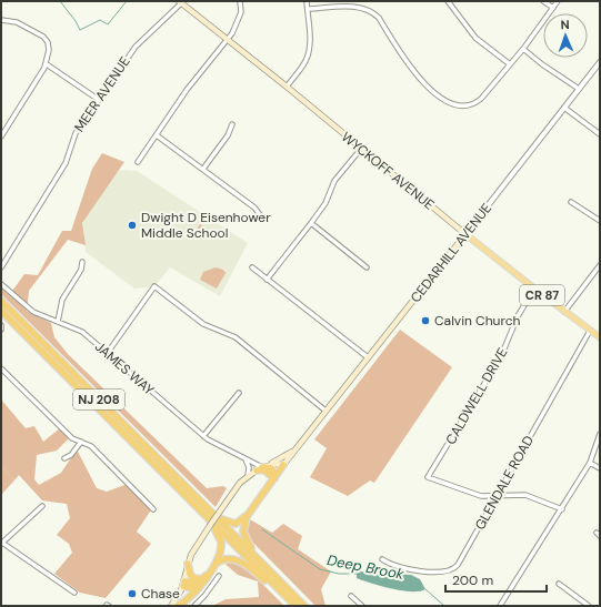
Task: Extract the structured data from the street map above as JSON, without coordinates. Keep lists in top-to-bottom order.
{
  "streets": {
    "highway": ["NJ 208"],
    "main road": ["WYCKOFF AVENUE", "CEDARHILL AVENUE", "CR 87"],
    "street": [
      "MEER AVENUE",
      "JAMES WAY",
      "CALDWELL DRIVE",
      "GLENDALE ROAD"
    ]
  },
  "crossings": [
    ["MEER AVENUE", "WYCKOFF AVENUE"],
    ["WYCKOFF AVENUE", "CEDARHILL AVENUE"],
    ["WYCKOFF AVENUE", "CALDWELL DRIVE"],
    ["WYCKOFF AVENUE", "GLENDALE ROAD"],
    ["CEDARHILL AVENUE", "JAMES WAY"],
    ["CALDWELL DRIVE", "GLENDALE ROAD"]
  ],
  "water": ["Deep Brook"],
  "places": ["Dwight D Eisenhower Middle School", "Calvin Church", "Chase"],
  "scale_bar": "200 m",
  "north": "top"
}
